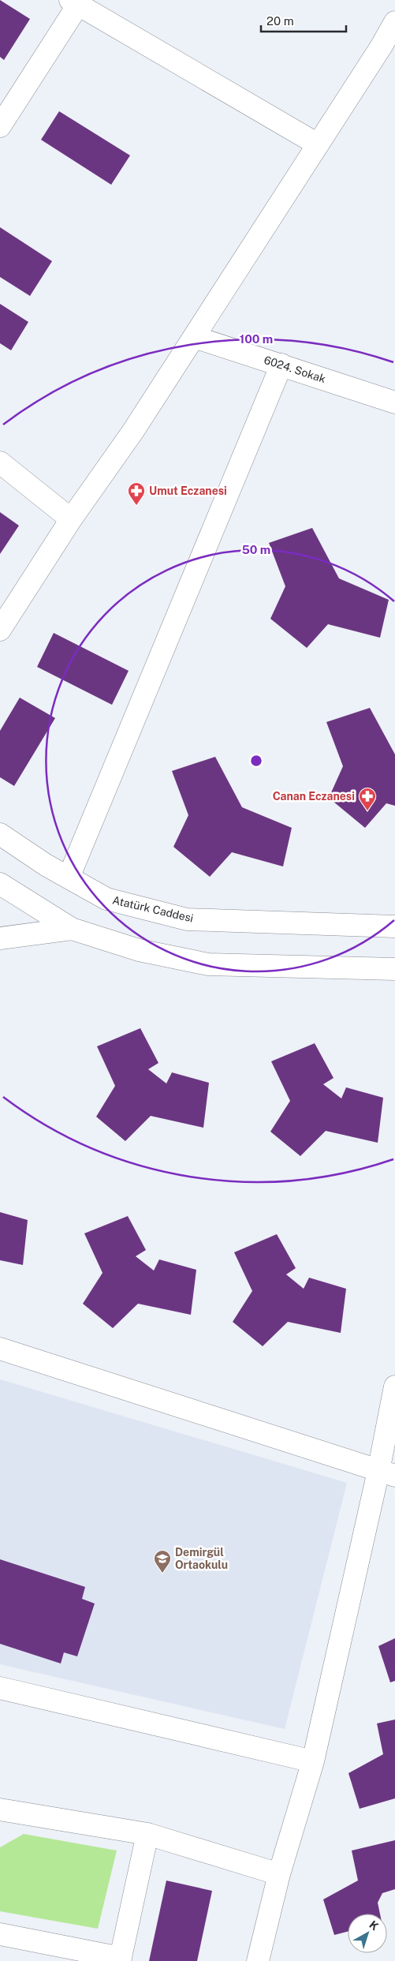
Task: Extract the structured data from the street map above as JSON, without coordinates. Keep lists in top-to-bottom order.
{
  "streets": {
    "street": ["6024. Sokak", "Atatürk Caddesi"]
  },
  "places": {
    "pharmacy": ["Umut Eczanesi", "Canan Eczanesi"],
    "school or university": ["Demirgül Ortaokulu"]
  },
  "scale_bar": "20 m",
  "north": "top right",
  "rings": ["100 m", "50 m"]
}
